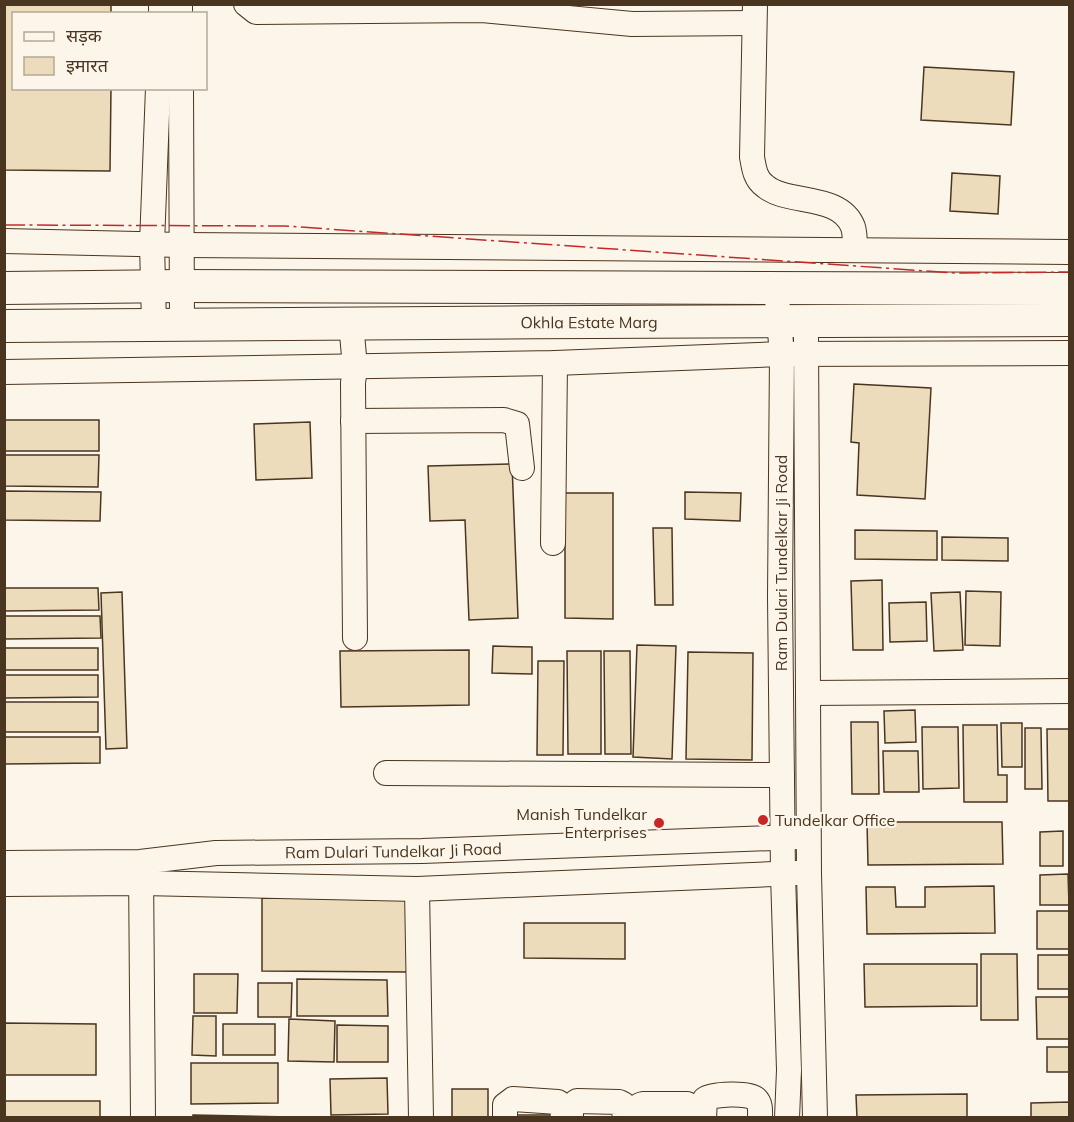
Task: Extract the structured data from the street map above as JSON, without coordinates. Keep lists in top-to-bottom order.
{
  "streets": {
    "main road": ["Okhla Estate Marg"],
    "street": ["Ram Dulari Tundelkar Ji Road"]
  },
  "crossings": [
    ["Okhla Estate Marg", "Ram Dulari Tundelkar Ji Road"]
  ],
  "places": ["Tundelkar Office", "Manish Tundelkar Enterprises"],
  "legend": ["सड़क", "इमारत"]
}
